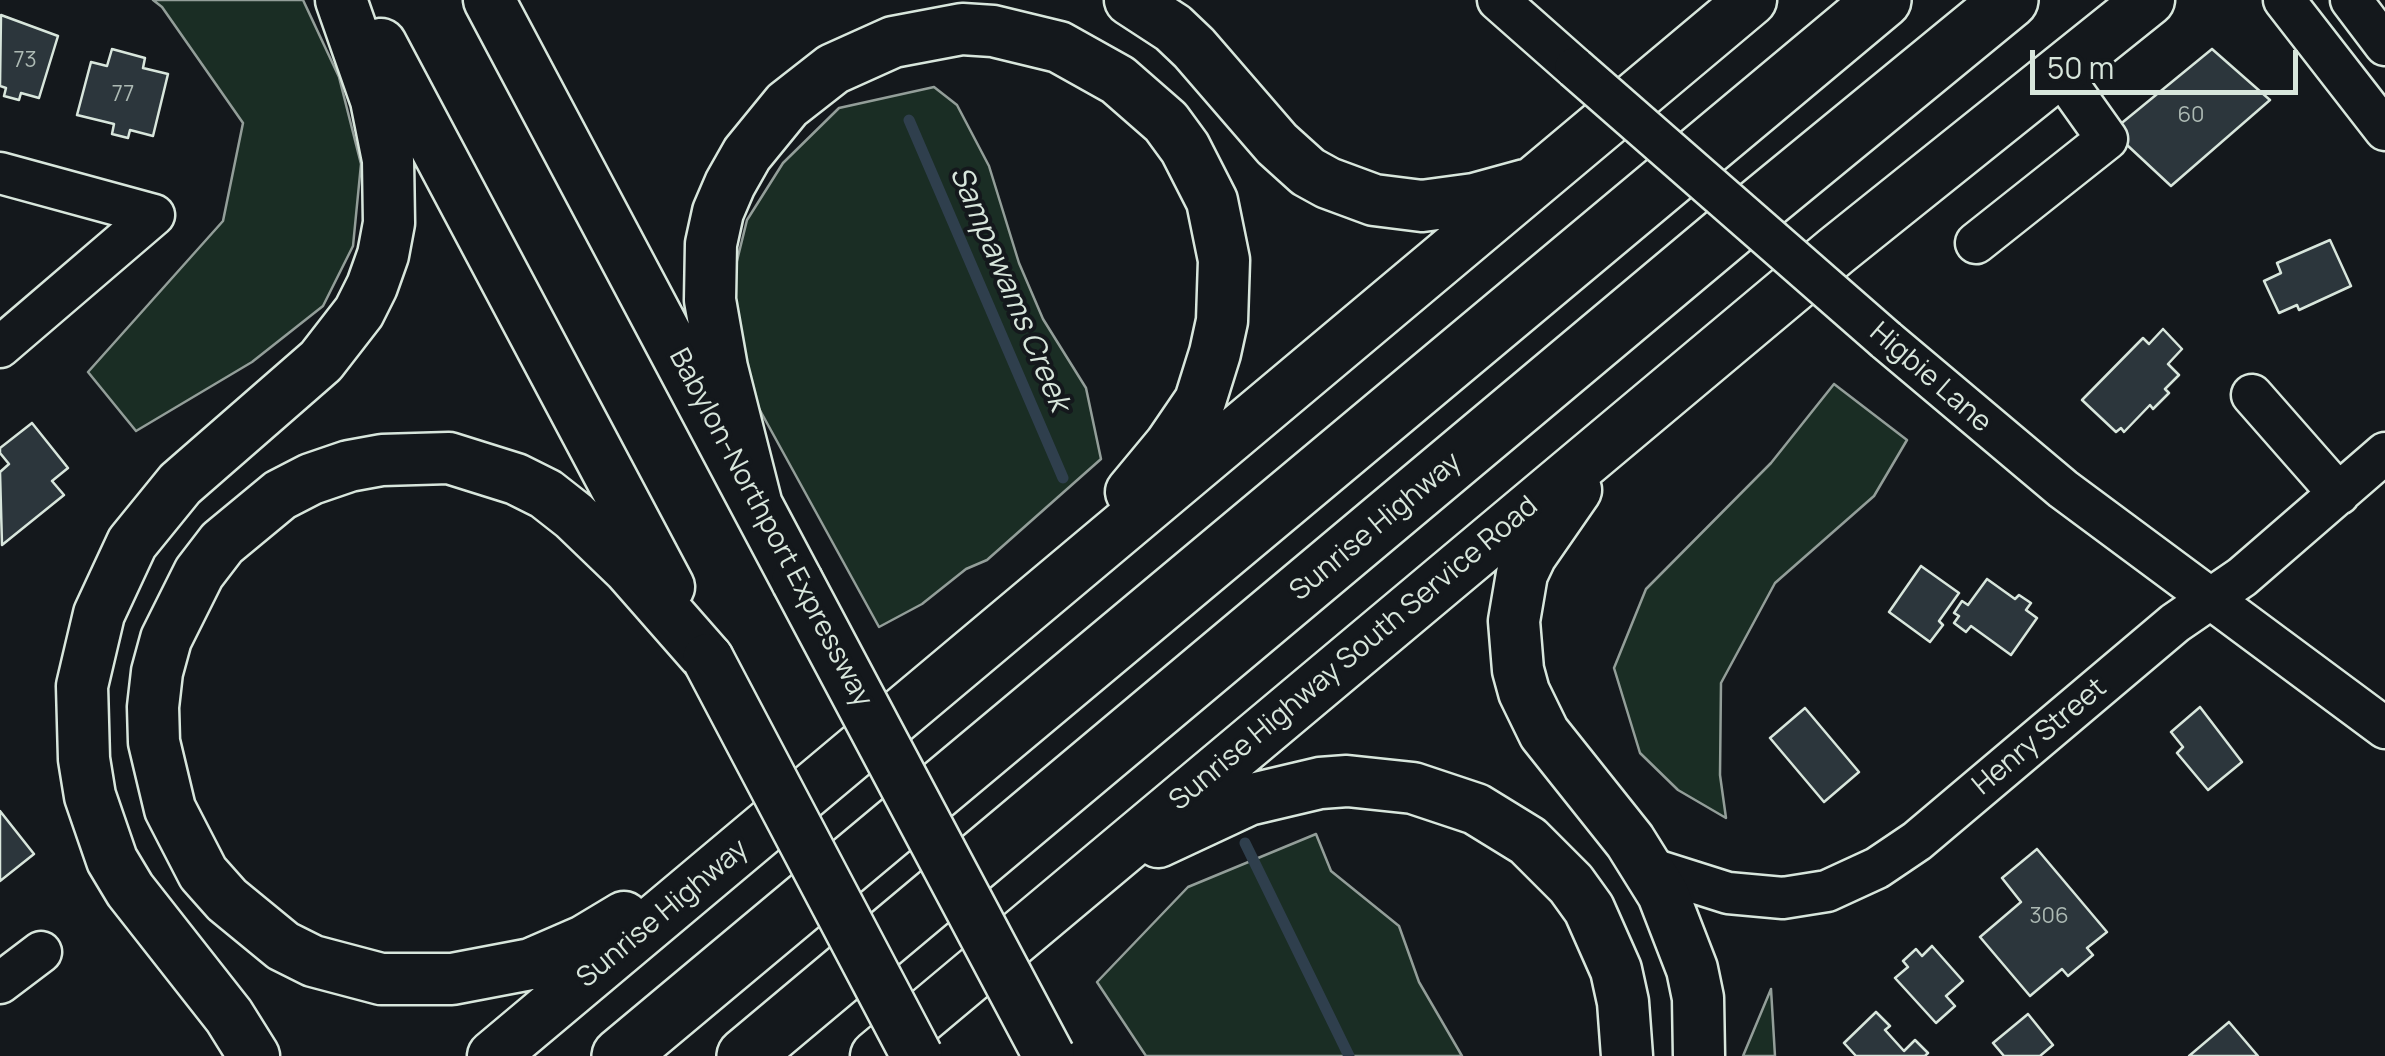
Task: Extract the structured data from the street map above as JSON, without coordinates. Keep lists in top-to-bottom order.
{
  "streets": {
    "highway": ["Sunrise Highway"],
    "main road": ["Babylon-Northport Expressway", "Sunrise Highway South Service Road"],
    "street": ["Higbie Lane", "Henry Street"]
  },
  "crossings": [
    ["Higbie Lane", "Henry Street"]
  ],
  "water": ["Sampawams Creek"],
  "house_numbers": [
    "73",
    "77",
    "60",
    "306"
  ],
  "scale_bar": "50 m"
}
